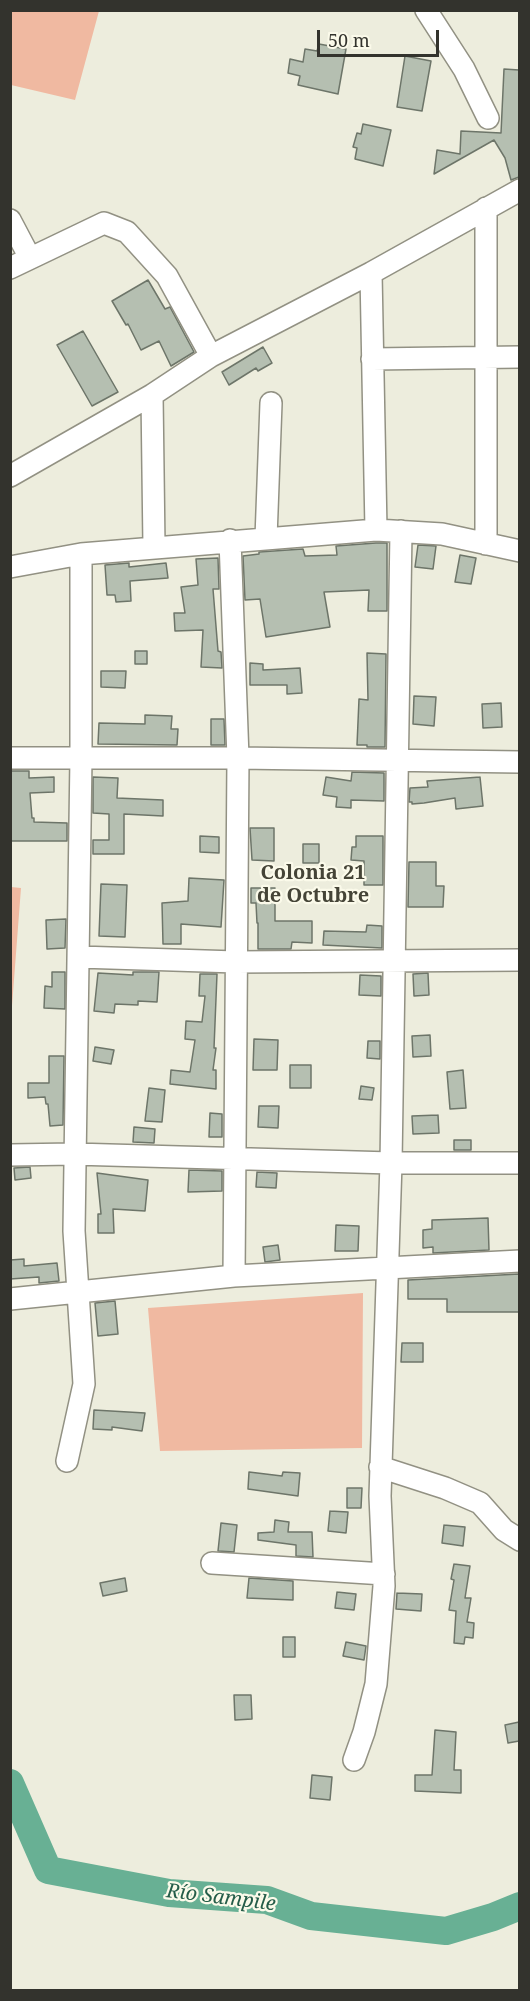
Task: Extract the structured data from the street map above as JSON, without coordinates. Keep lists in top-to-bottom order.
{
  "districts": ["Colonia 21 de Octubre"],
  "water": ["Río Sampile"],
  "scale_bar": "50 m"
}
